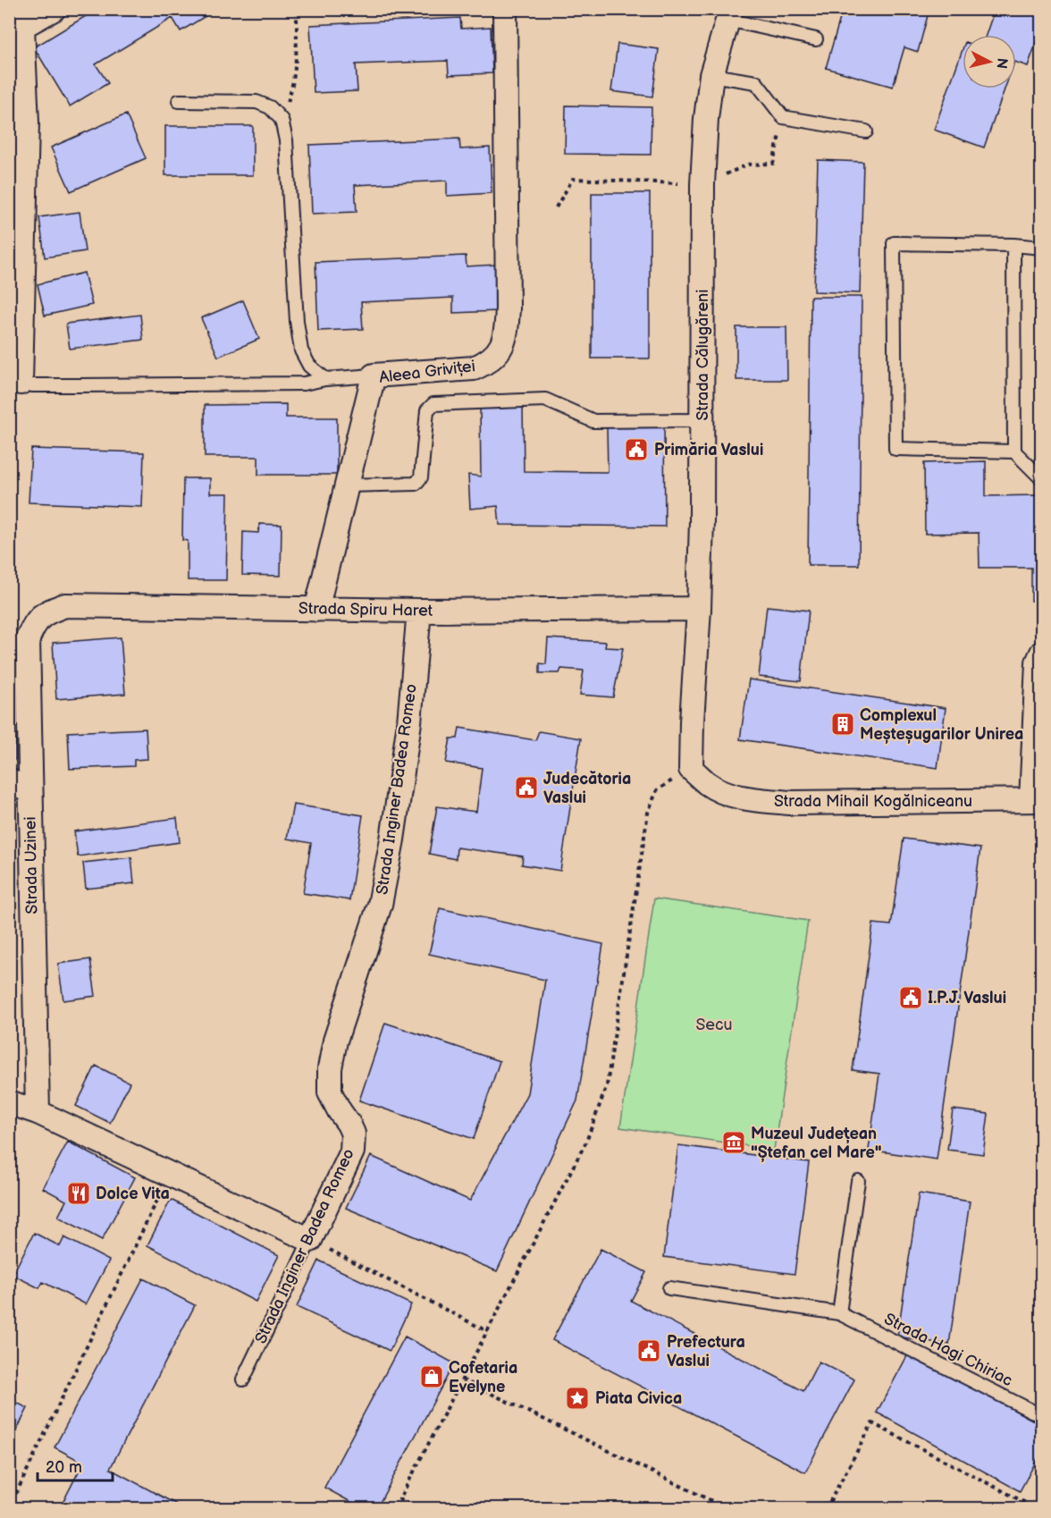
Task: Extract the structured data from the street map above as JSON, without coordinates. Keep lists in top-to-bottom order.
{
  "streets": {
    "street": [
      "Strada Călugăreni",
      "Aleea Griviței",
      "Strada Spiru Haret",
      "Strada Inginer Badea Romeo",
      "Strada Mihail Kogălniceanu",
      "Strada Uzinei"
    ],
    "lane": ["Strada Hagi Chiriac"]
  },
  "crossings": [
    ["Strada Călugăreni", "Strada Spiru Haret"],
    ["Strada Călugăreni", "Strada Mihail Kogălniceanu"],
    ["Aleea Griviței", "Strada Spiru Haret"],
    ["Strada Spiru Haret", "Strada Inginer Badea Romeo"],
    ["Strada Spiru Haret", "Strada Uzinei"]
  ],
  "parks": ["Secu"],
  "places": {
    "public building": [
      "Primăria Vaslui",
      "Judecătoria Vaslui",
      "I.P.J. Vaslui",
      "Prefectura Vaslui"
    ],
    "building": ["Complexul Meșteșugarilor Unirea"],
    "museum": ["Muzeul Județean \"Ștefan cel Mare\""],
    "restaurant": ["Dolce Vita"],
    "shop": ["Cofetaria Evelyne"],
    "place": ["Piata Civica"]
  },
  "scale_bar": "20 m",
  "north": "right"
}
